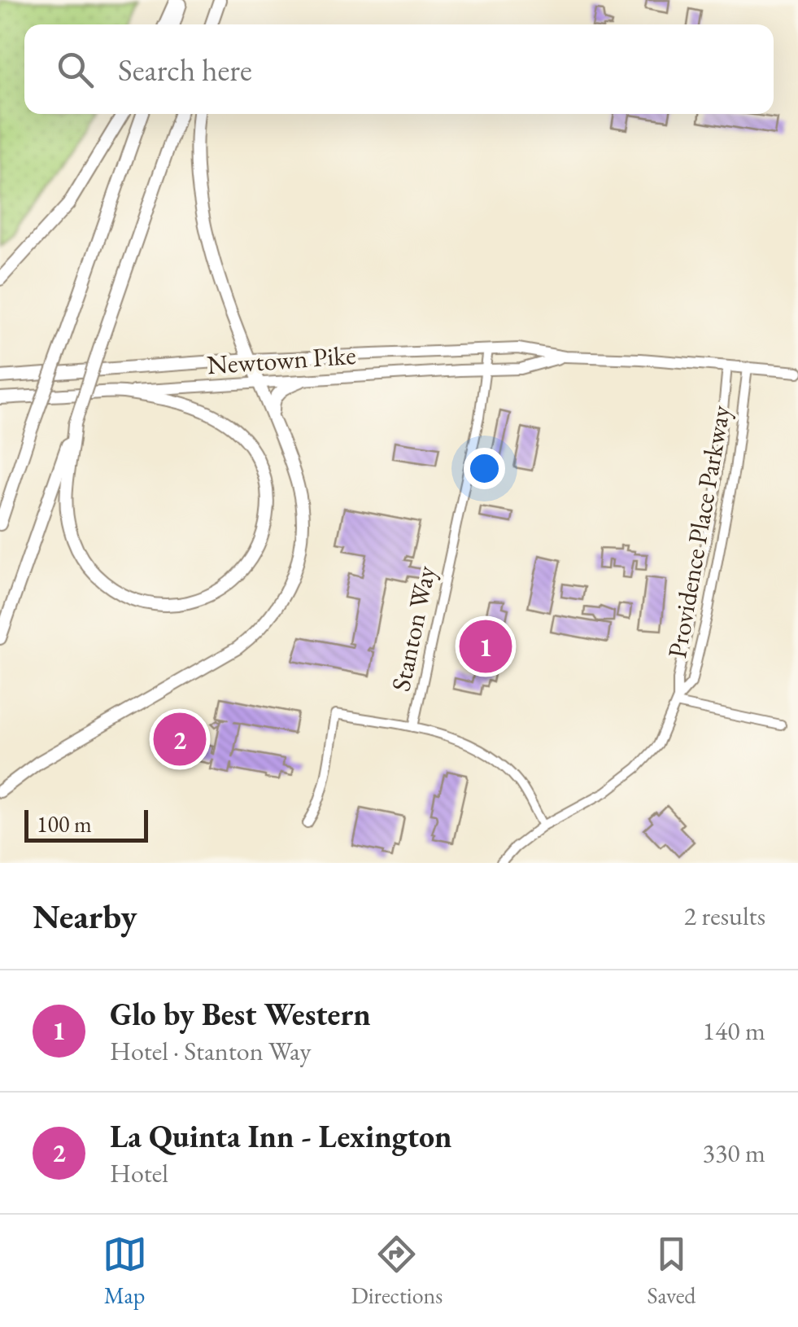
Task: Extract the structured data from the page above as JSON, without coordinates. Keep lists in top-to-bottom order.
{
  "streets": {
    "highway": ["Newtown Pike"],
    "street": ["Providence Place Parkway", "Stanton Way"]
  },
  "crossings": [
    ["Newtown Pike", "Providence Place Parkway"],
    ["Newtown Pike", "Stanton Way"]
  ],
  "scale_bar": "100 m",
  "page": {
    "search": "Search here",
    "pins": ["1", "2"],
    "scale": "100 m",
    "heading": ["Nearby", "2 results"],
    "list": [
      {
        "mark": "1",
        "name": "Glo by Best Western",
        "note": "Hotel · Stanton Way",
        "value": "140 m"
      },
      {
        "mark": "2",
        "name": "La Quinta Inn - Lexington",
        "note": "Hotel",
        "value": "330 m"
      }
    ],
    "nav": ["Map", "Directions", "Saved"]
  }
}
